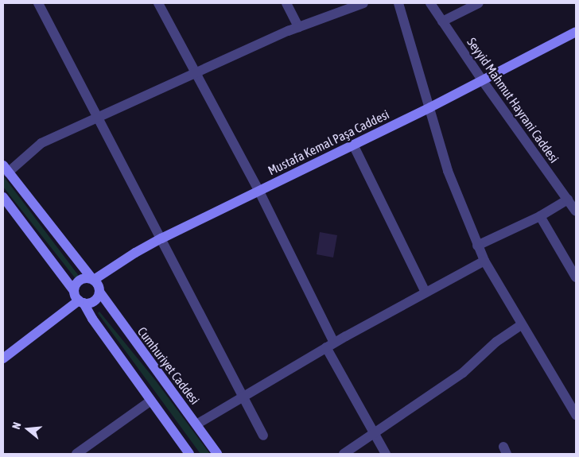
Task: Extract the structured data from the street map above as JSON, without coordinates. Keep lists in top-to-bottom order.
{
  "streets": {
    "main road": ["Mustafa Kemal Paşa Caddesi", "Cumhuriyet Caddesi"],
    "street": ["Seyyid Mahmut Hayrani Caddesi"]
  },
  "crossings": [
    ["Seyyid Mahmut Hayrani Caddesi", "Mustafa Kemal Paşa Caddesi"],
    ["Mustafa Kemal Paşa Caddesi", "Cumhuriyet Caddesi"]
  ],
  "north": "left"
}
